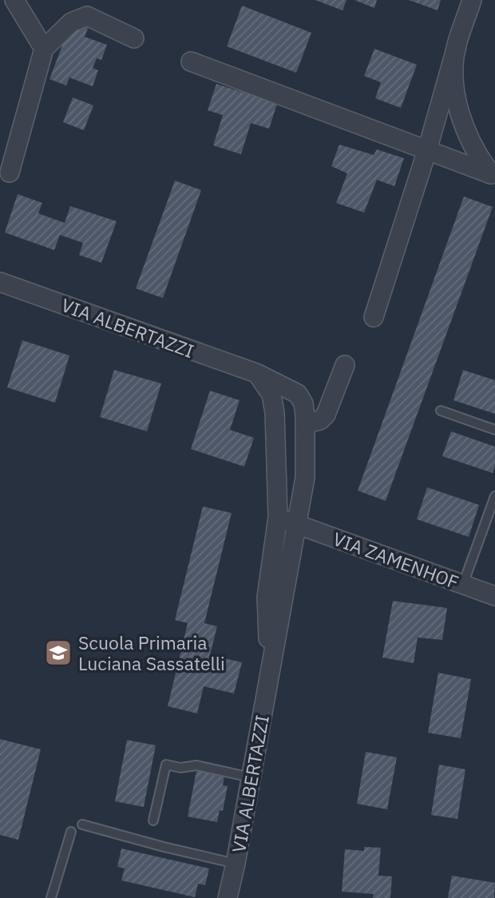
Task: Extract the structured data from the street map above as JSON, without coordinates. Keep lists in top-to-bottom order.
{
  "streets": {
    "street": ["VIA ALBERTAZZI", "VIA ZAMENHOF"]
  },
  "crossings": [
    ["VIA ALBERTAZZI", "VIA ZAMENHOF"]
  ],
  "places": {
    "school or university": ["Scuola Primaria Luciana Sassatelli"]
  }
}
